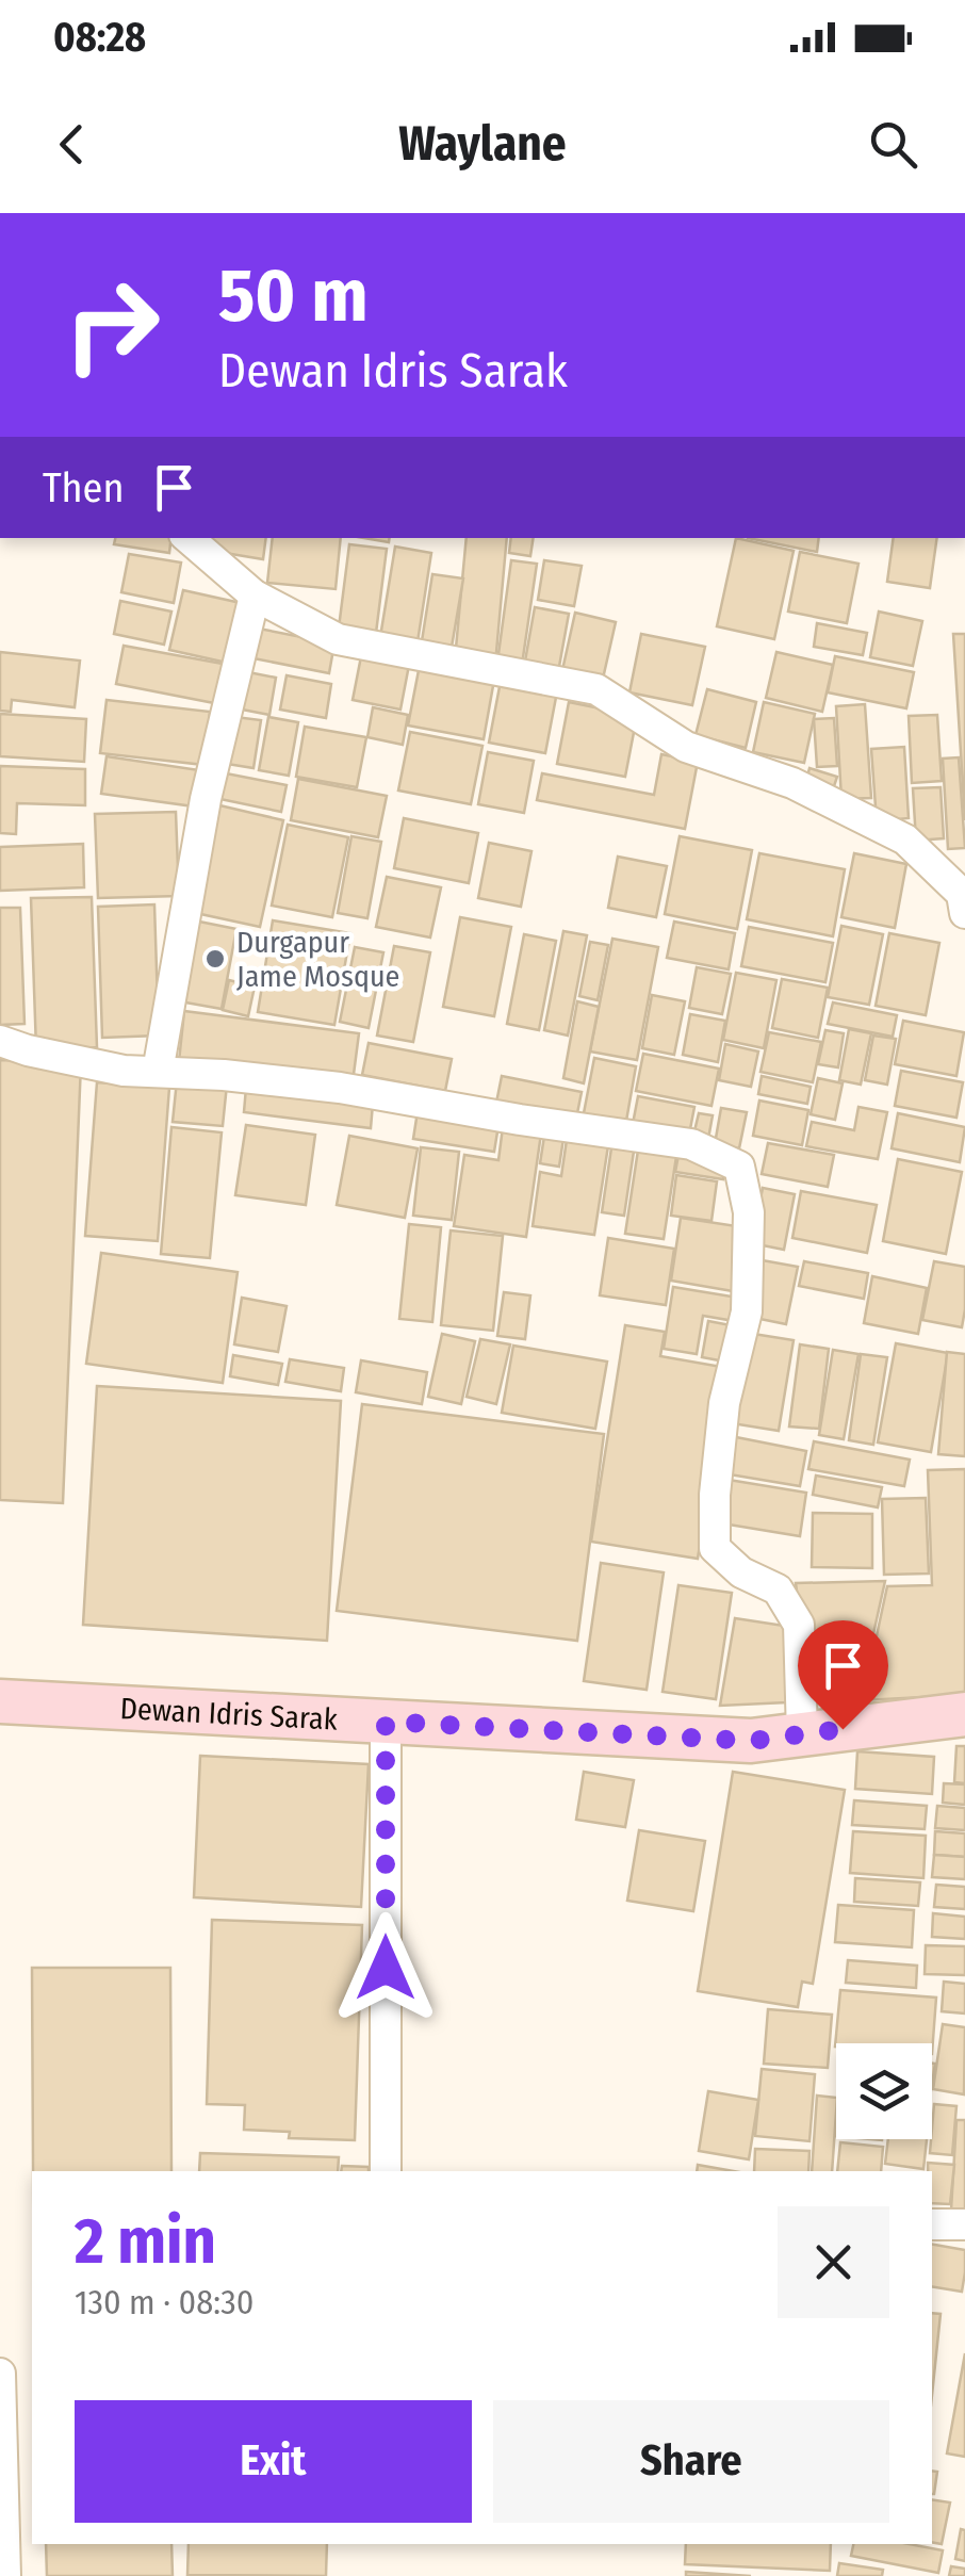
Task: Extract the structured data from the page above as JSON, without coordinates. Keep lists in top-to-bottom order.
{
  "streets": {
    "main road": ["Dewan Idris Sarak"]
  },
  "places": ["Durgapur Jame Mosque"],
  "page": {
    "status": "08:28",
    "header": "Waylane",
    "turn": ["50 m", "Dewan Idris Sarak"],
    "then": "Then",
    "heading": ["2 min", "130 m · 08:30"],
    "buttons": ["Exit", "Share"]
  }
}
